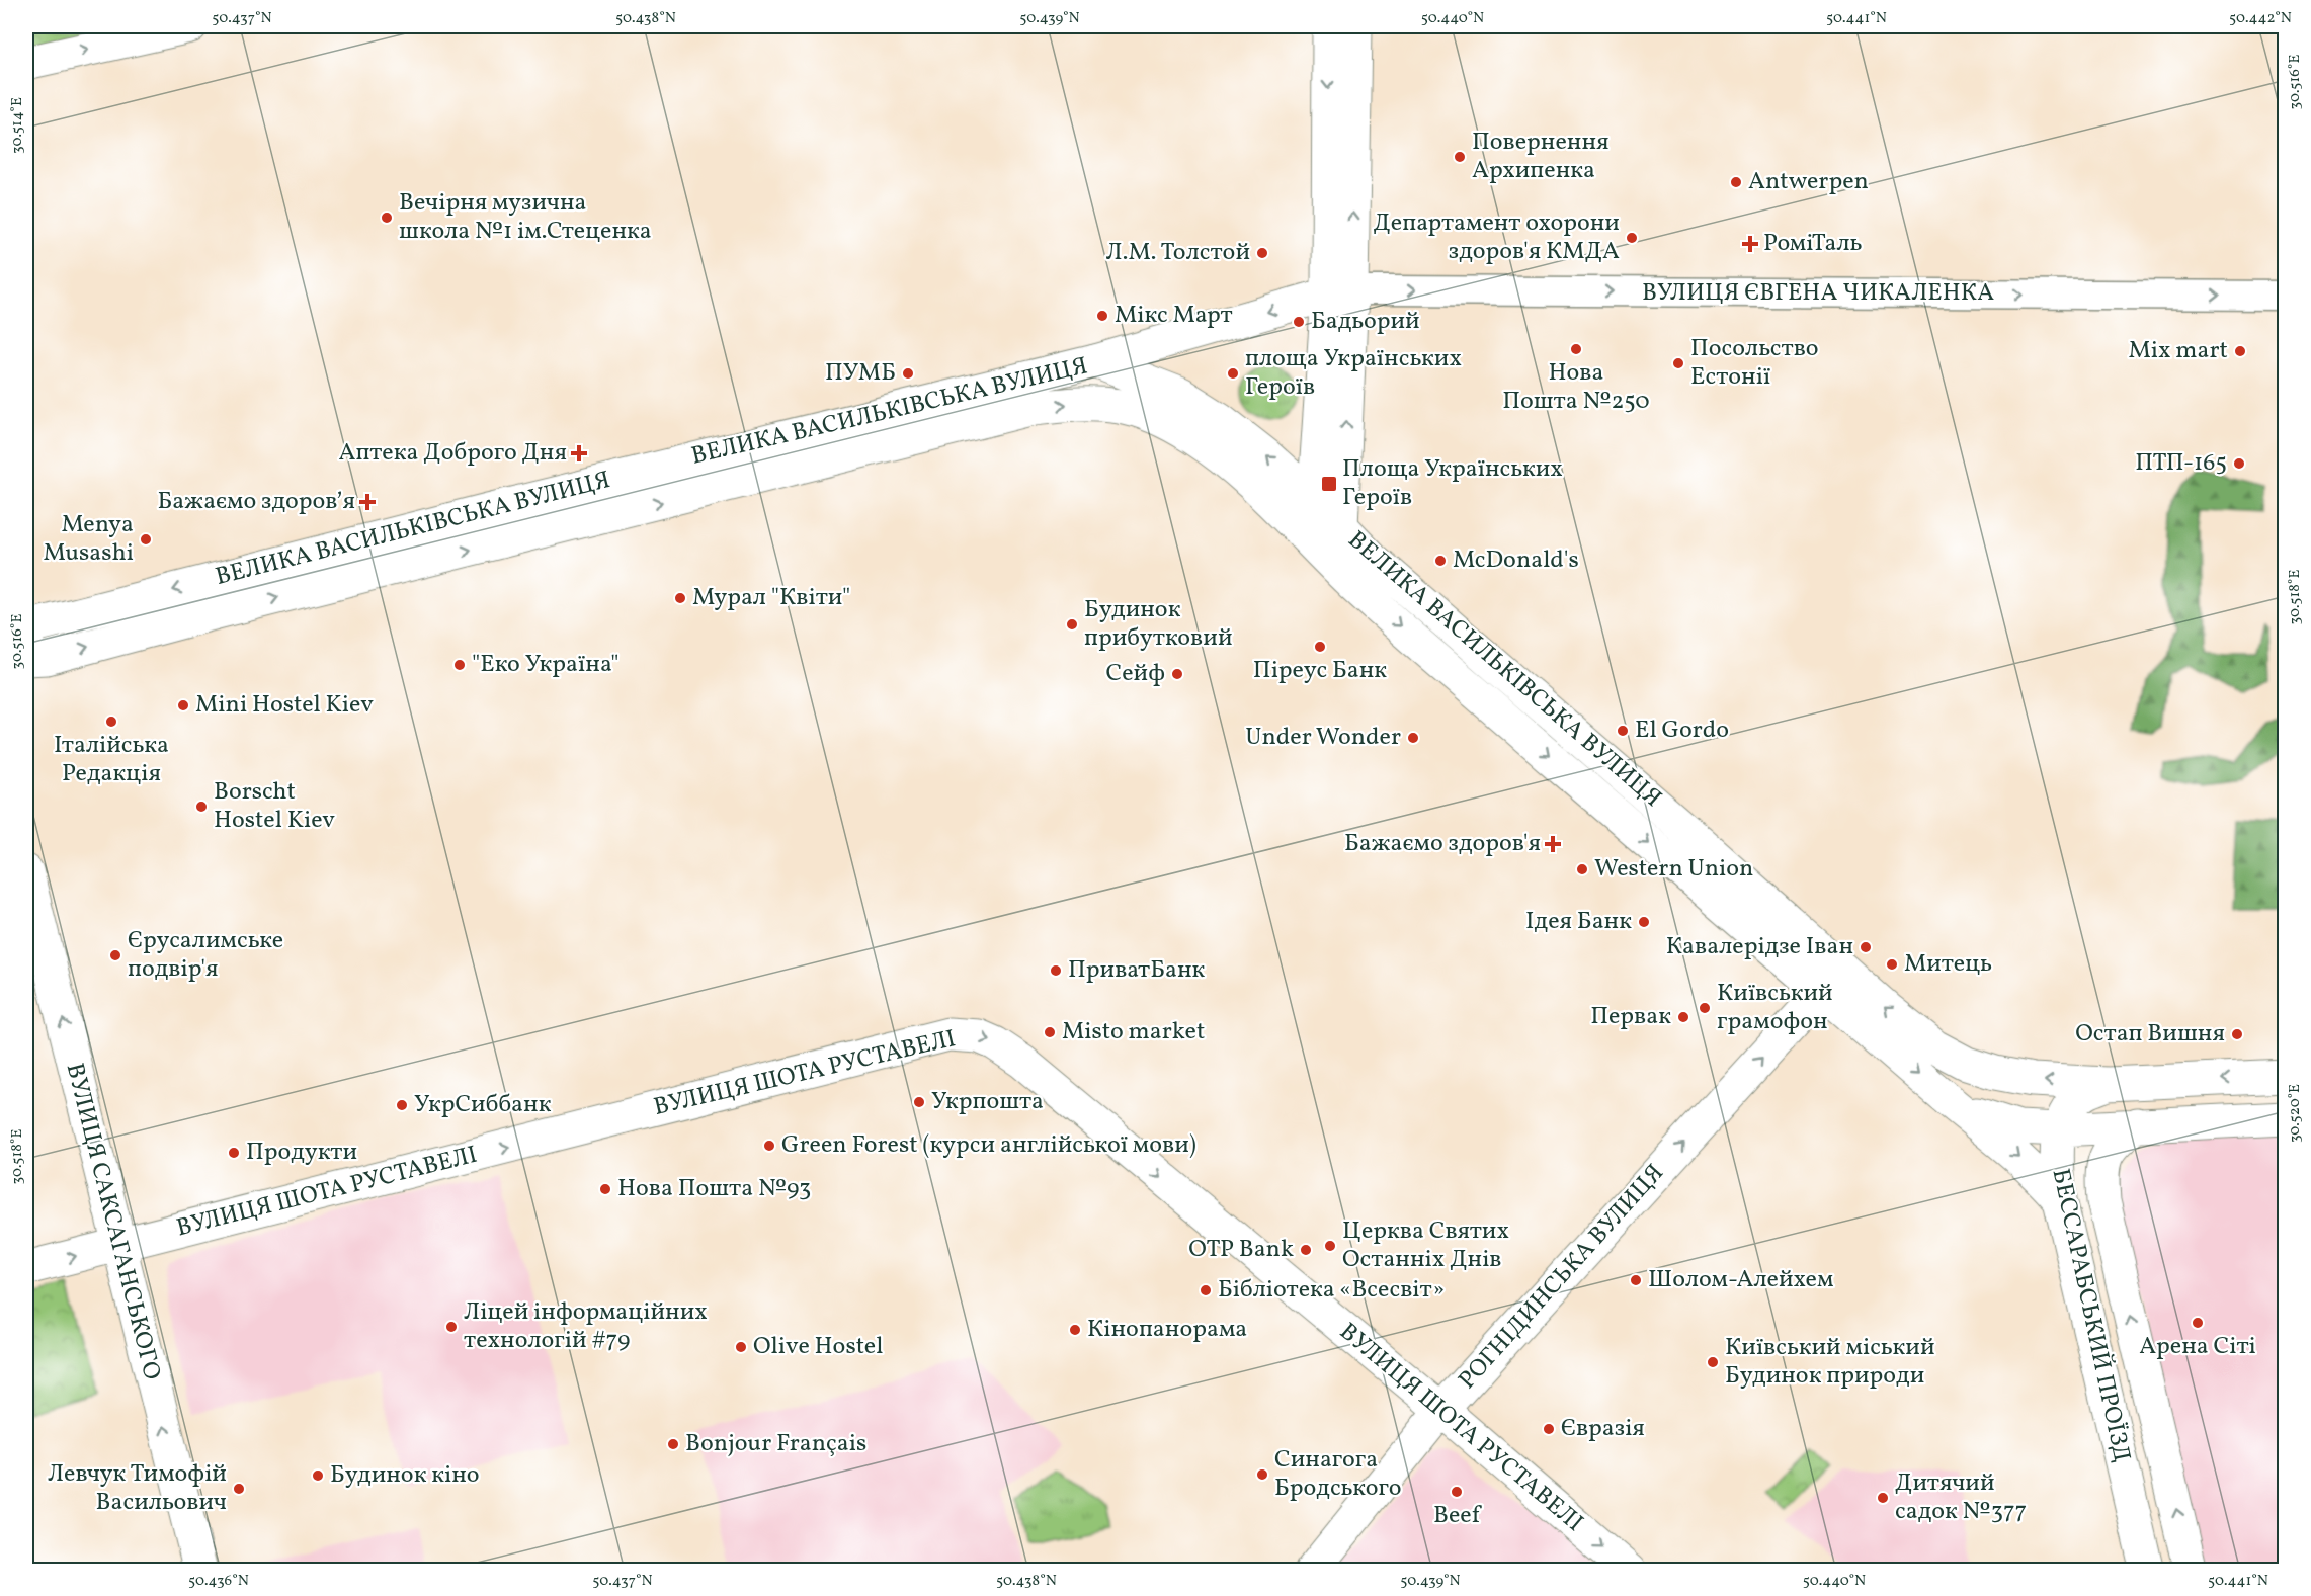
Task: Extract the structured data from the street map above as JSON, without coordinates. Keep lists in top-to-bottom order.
{
  "streets": {
    "main road": [
      "ВЕЛИКА ВАСИЛЬКІВСЬКА ВУЛИЦЯ",
      "ВУЛИЦЯ ШОТА РУСТАВЕЛІ",
      "ВУЛИЦЯ САКСАГАНСЬКОГО",
      "РОГНІДИНСЬКА ВУЛИЦЯ",
      "БЕССАРАБСЬКИЙ ПРОЇЗД"
    ],
    "street": ["ВУЛИЦЯ ЄВГЕНА ЧИКАЛЕНКА"]
  },
  "crossings": [
    ["ВЕЛИКА ВАСИЛЬКІВСЬКА ВУЛИЦЯ", "РОГНІДИНСЬКА ВУЛИЦЯ"],
    ["ВЕЛИКА ВАСИЛЬКІВСЬКА ВУЛИЦЯ", "БЕССАРАБСЬКИЙ ПРОЇЗД"],
    ["ВУЛИЦЯ ШОТА РУСТАВЕЛІ", "ВУЛИЦЯ САКСАГАНСЬКОГО"],
    ["ВУЛИЦЯ ШОТА РУСТАВЕЛІ", "РОГНІДИНСЬКА ВУЛИЦЯ"]
  ],
  "one_way": [
    "ВУЛИЦЯ ЄВГЕНА ЧИКАЛЕНКА",
    "ВУЛИЦЯ ШОТА РУСТАВЕЛІ",
    "ВУЛИЦЯ САКСАГАНСЬКОГО",
    "РОГНІДИНСЬКА ВУЛИЦЯ"
  ],
  "places": {
    "other": [
      "Повернення Архипенка",
      "Antwerpen",
      "Вечірня музична школа №1 ім.Стеценка",
      "Департамент охорони здоров'я КМДА",
      "Л.М. Толстой",
      "Мікс Март",
      "Бадьорий",
      "Нова Пошта №250",
      "Mix mart",
      "Посольство Естонії",
      "ПУМБ",
      "площа Українських Героїв",
      "ПТП-165",
      "Menya Musashi",
      "McDonald's",
      "Мурал \"Квіти\"",
      "Будинок прибутковий",
      "Піреус Банк",
      "\"Еко Україна\"",
      "Сейф",
      "Mini Hostel Kiev",
      "Італійська Редакція",
      "El Gordo",
      "Under Wonder",
      "Borscht Hostel Kiev",
      "Western Union",
      "Ідея Банк",
      "Кавалерідзе Іван",
      "Єрусалимське подвір'я",
      "Митець",
      "ПриватБанк",
      "Київський грамофон",
      "Первак",
      "Misto market",
      "Остап Вишня",
      "Укрпошта",
      "УкрСиббанк",
      "Green Forest (курси англійської мови)",
      "Продукти",
      "Нова Пошта №93",
      "Церква Святих Останніх Днів",
      "OTP Bank",
      "Шолом-Алейхем",
      "Бібліотека «Всесвіт»",
      "Арена Сіті",
      "Ліцей інформаційних технологій #79",
      "Кінопанорама",
      "Olive Hostel",
      "Київський міський Будинок природи",
      "Євразія",
      "Bonjour Français",
      "Синагога Бродського",
      "Будинок кіно",
      "Левчук Тимофій Васильович",
      "Beef",
      "Дитячий садок №377"
    ],
    "health": [
      "РоміТаль",
      "Аптека Доброго Дня",
      "Бажаємо здоровʼя",
      "Бажаємо здоров'я"
    ],
    "transit": ["Площа Українських Героїв"]
  },
  "coordinates": [
    "50.437°N",
    "50.438°N",
    "50.439°N",
    "50.440°N",
    "50.441°N",
    "50.442°N",
    "30.516°E",
    "30.514°E",
    "30.518°E",
    "30.520°E",
    "50.436°N"
  ]
}
